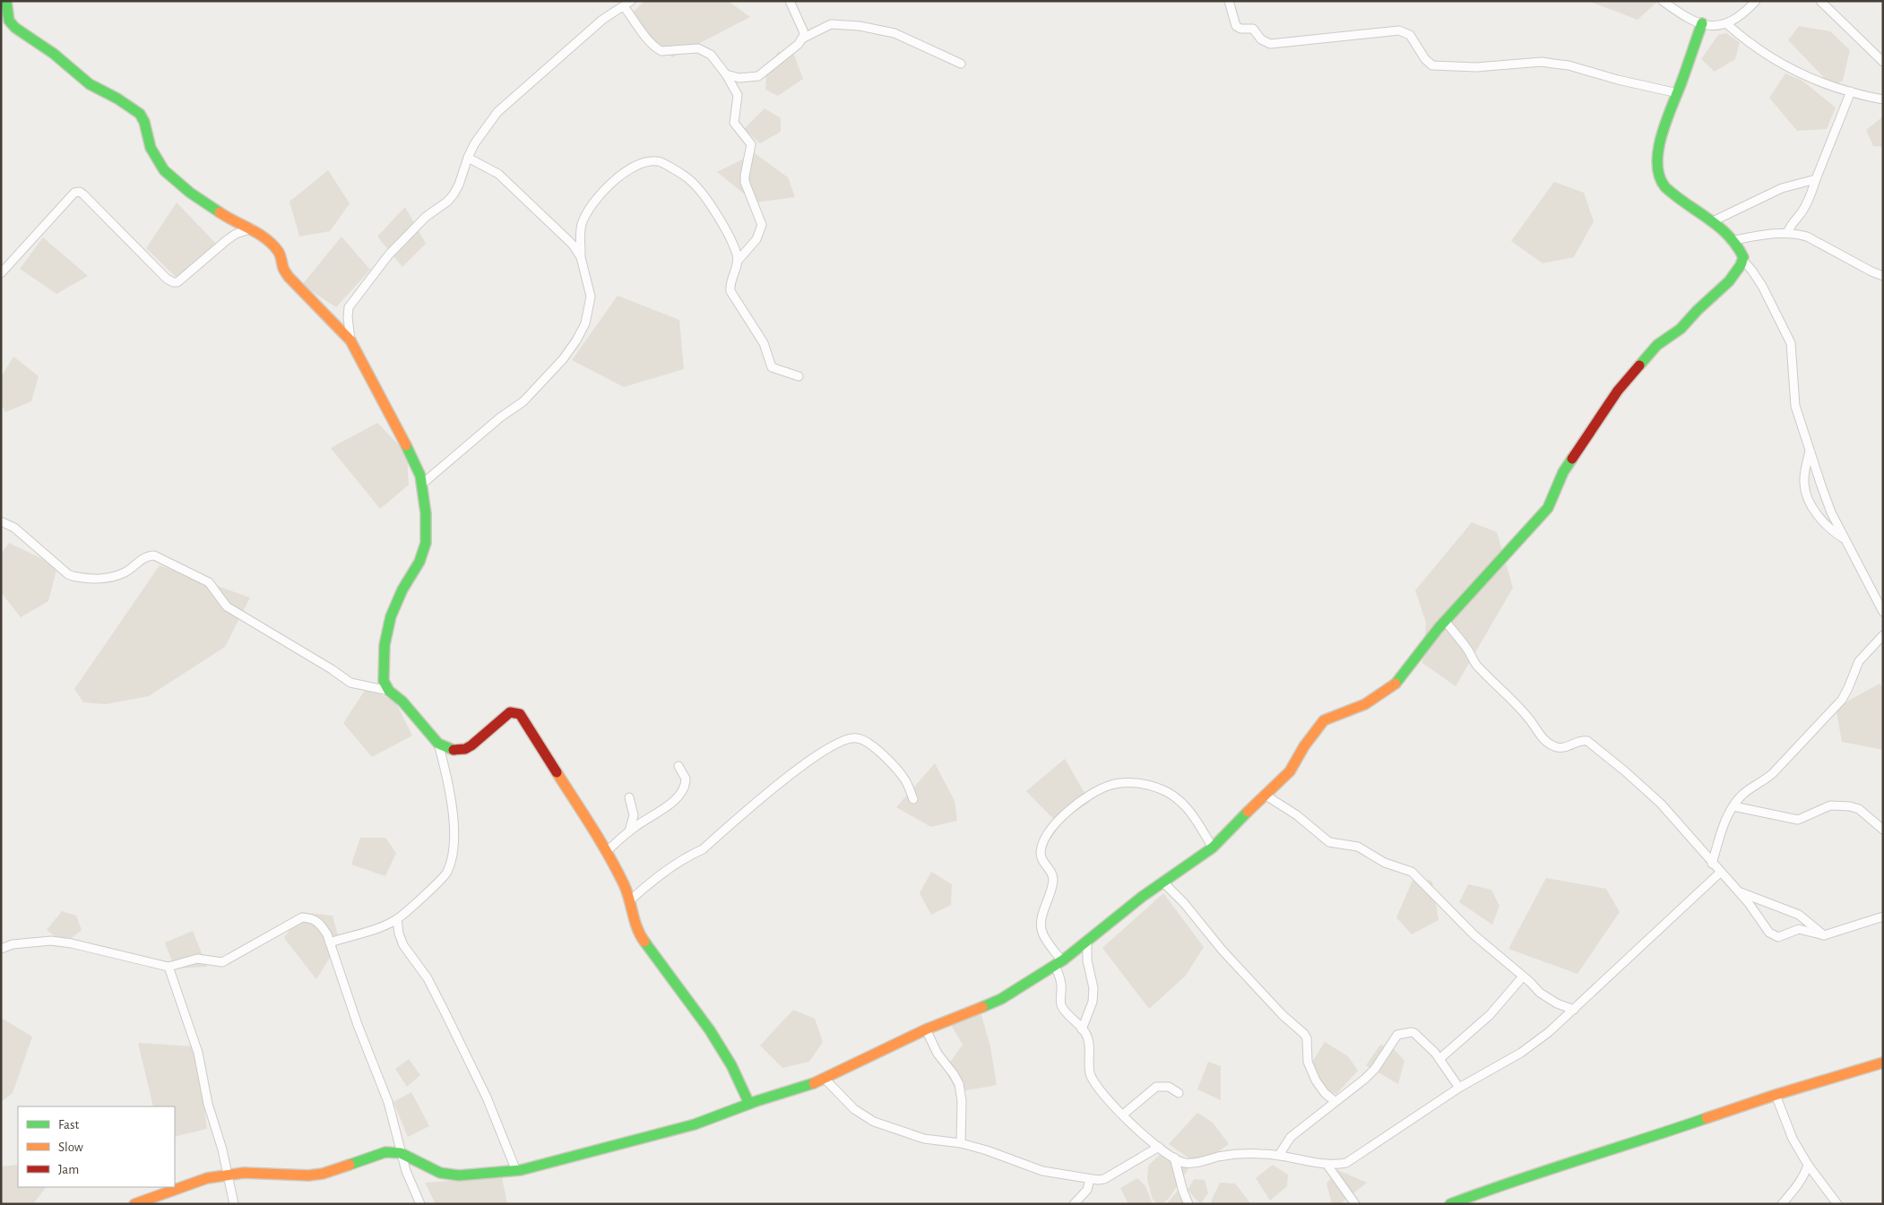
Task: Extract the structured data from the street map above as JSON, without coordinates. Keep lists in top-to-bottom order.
{
  "legend": ["Fast", "Slow", "Jam"]
}
